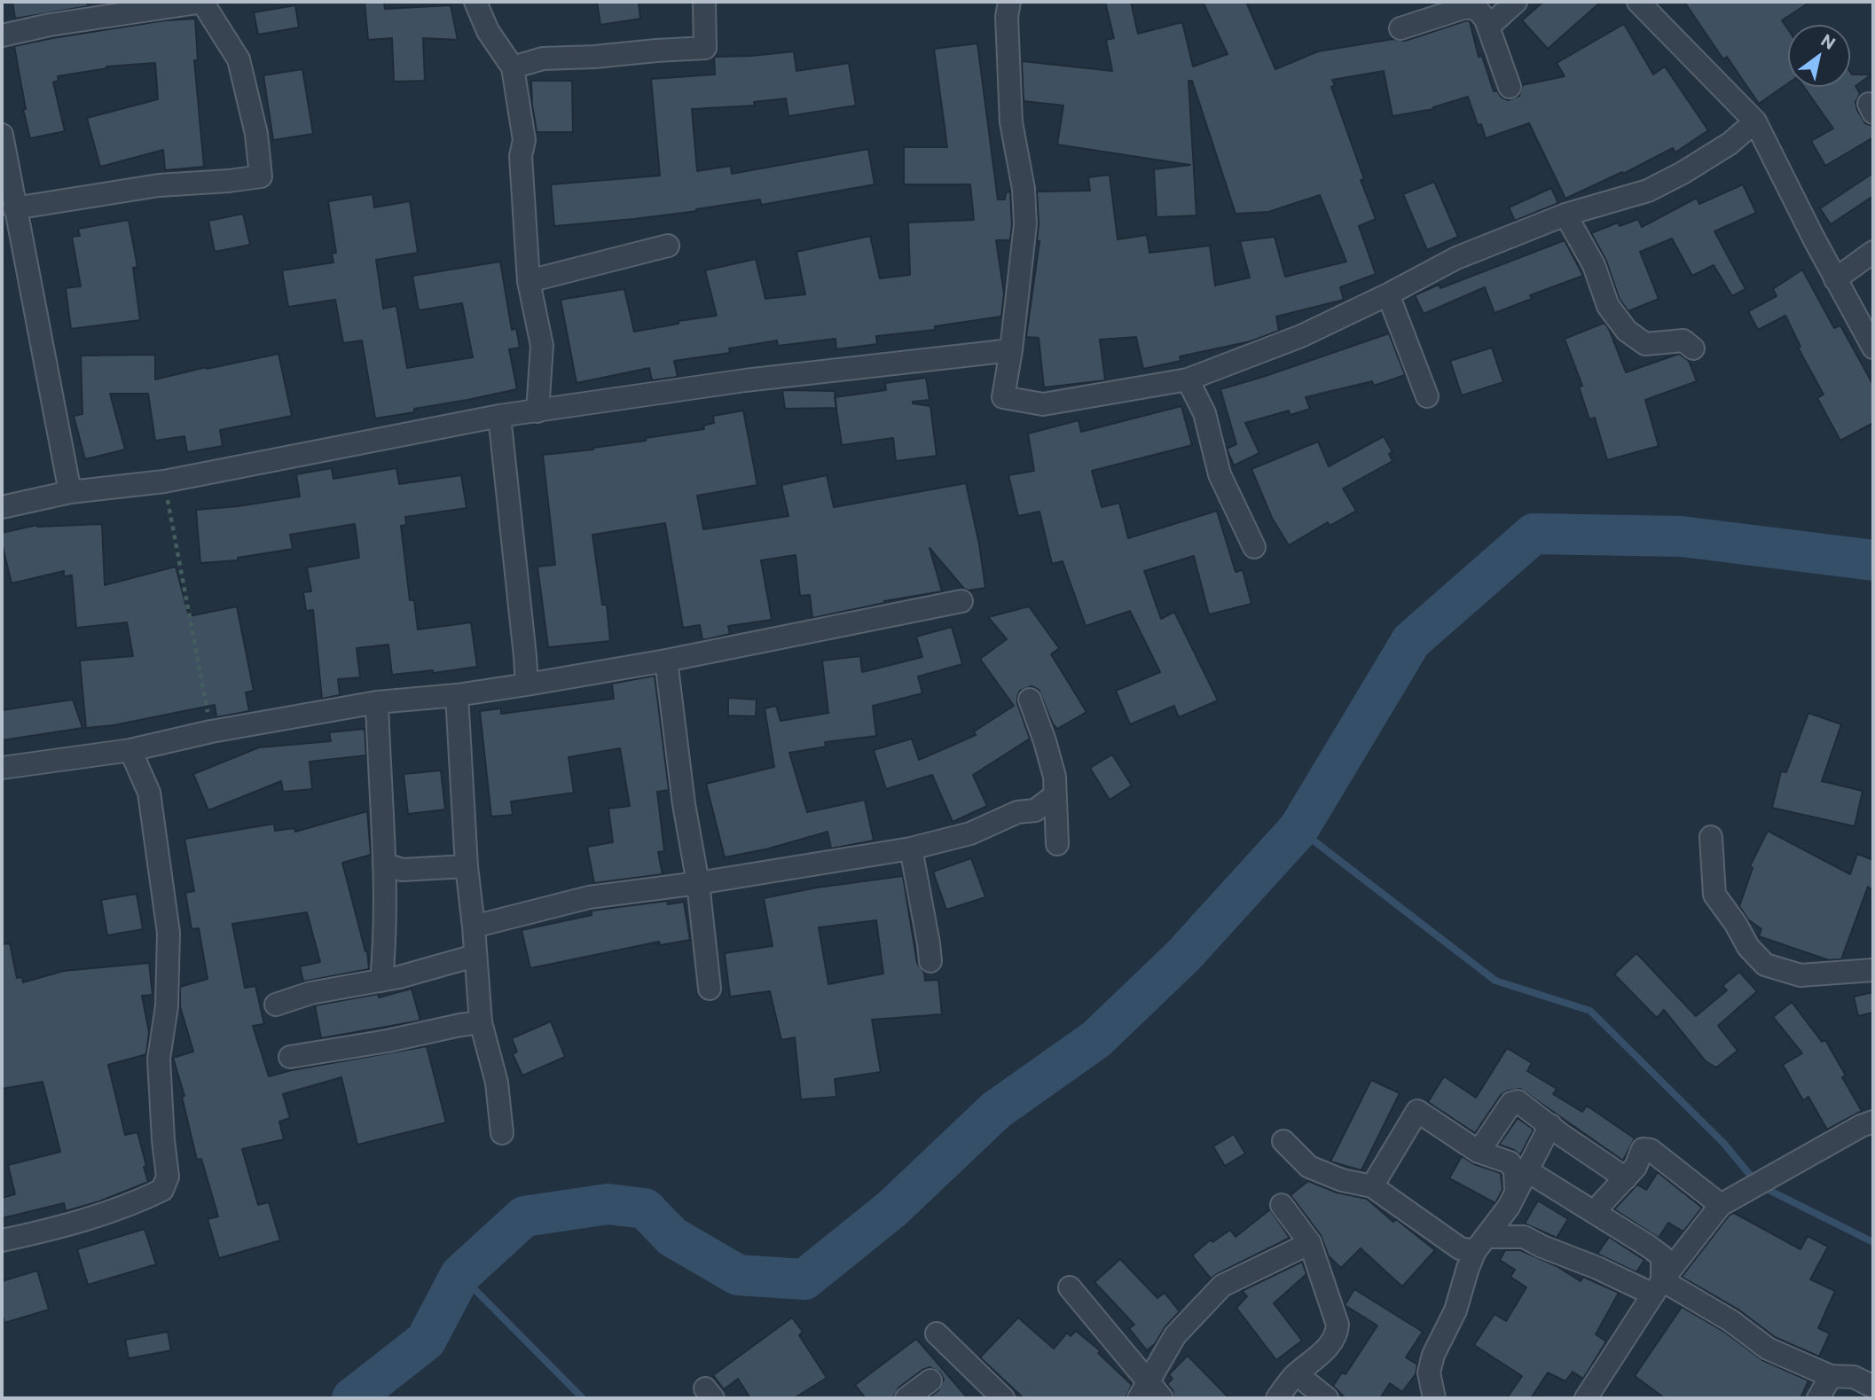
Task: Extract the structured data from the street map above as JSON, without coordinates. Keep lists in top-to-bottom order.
{
  "north": "top right"
}
